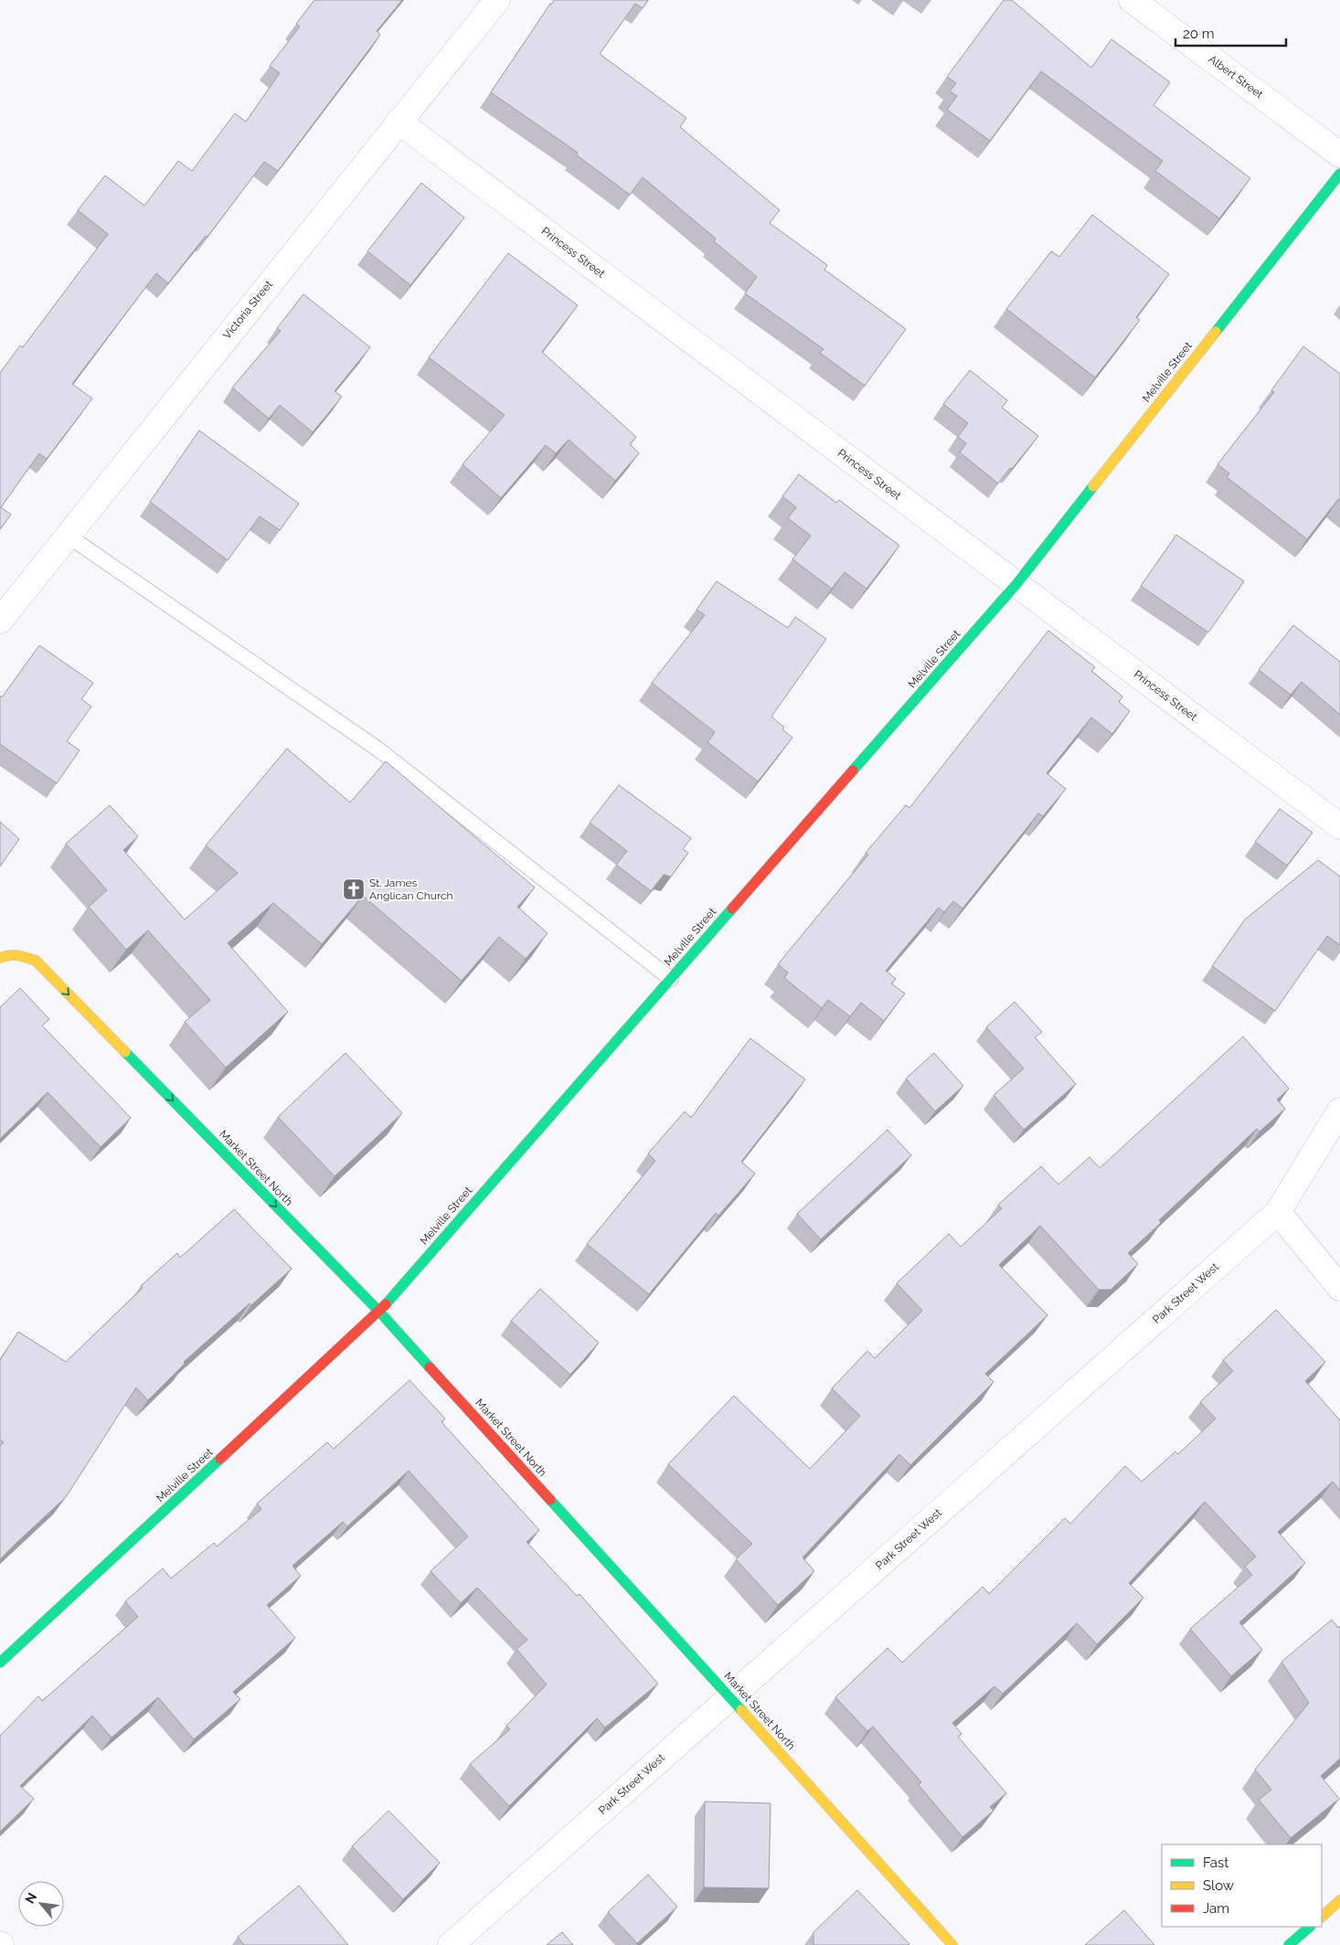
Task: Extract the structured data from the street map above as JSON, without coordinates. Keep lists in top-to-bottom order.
{
  "streets": {
    "street": [
      "Albert Street",
      "Princess Street",
      "Victoria Street",
      "Melville Street",
      "Market Street North",
      "Park Street West"
    ]
  },
  "crossings": [
    ["Princess Street", "Victoria Street"],
    ["Princess Street", "Melville Street"],
    ["Melville Street", "Market Street North"],
    ["Market Street North", "Park Street West"]
  ],
  "one_way": ["Market Street North"],
  "places": {
    "church": ["St. James Anglican Church"]
  },
  "legend": ["Fast", "Slow", "Jam"],
  "scale_bar": "20 m",
  "north": "top left"
}
